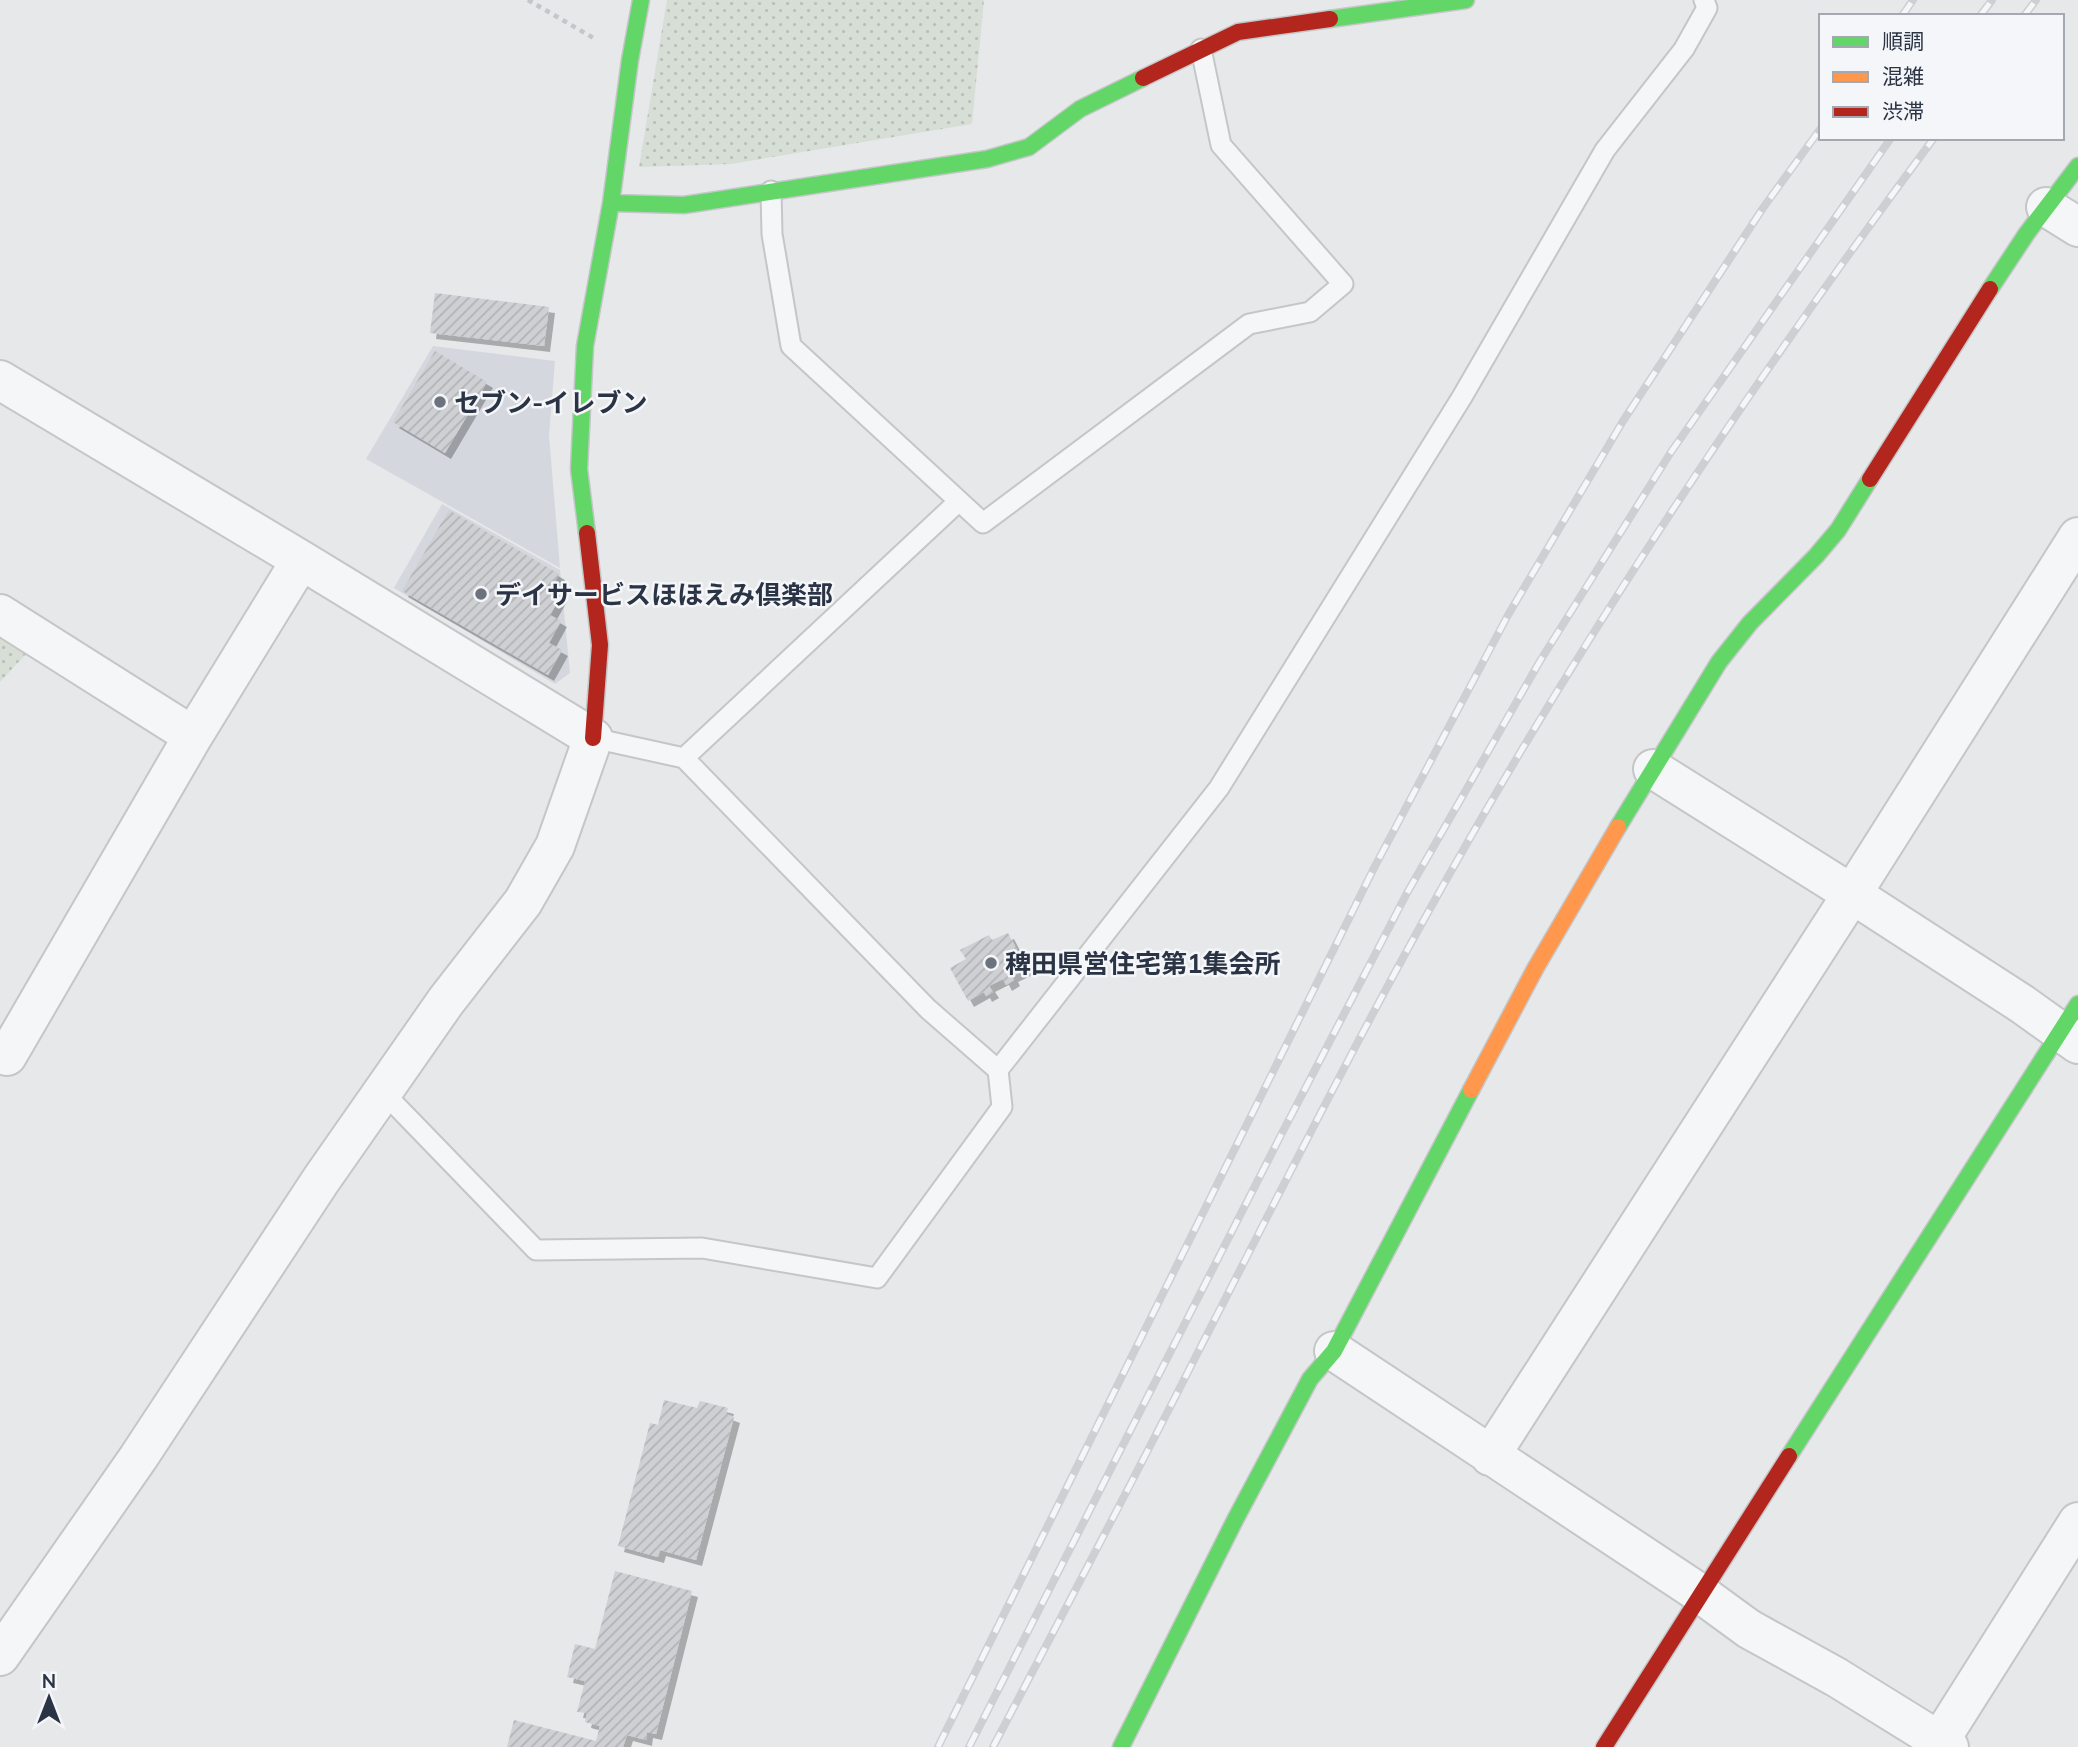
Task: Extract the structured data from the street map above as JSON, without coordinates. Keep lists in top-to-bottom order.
{
  "places": ["セブン-イレブン", "デイサービスほほえみ倶楽部", "稗田県営住宅第1集会所"],
  "legend": ["順調", "混雑", "渋滞"],
  "north": "top"
}
